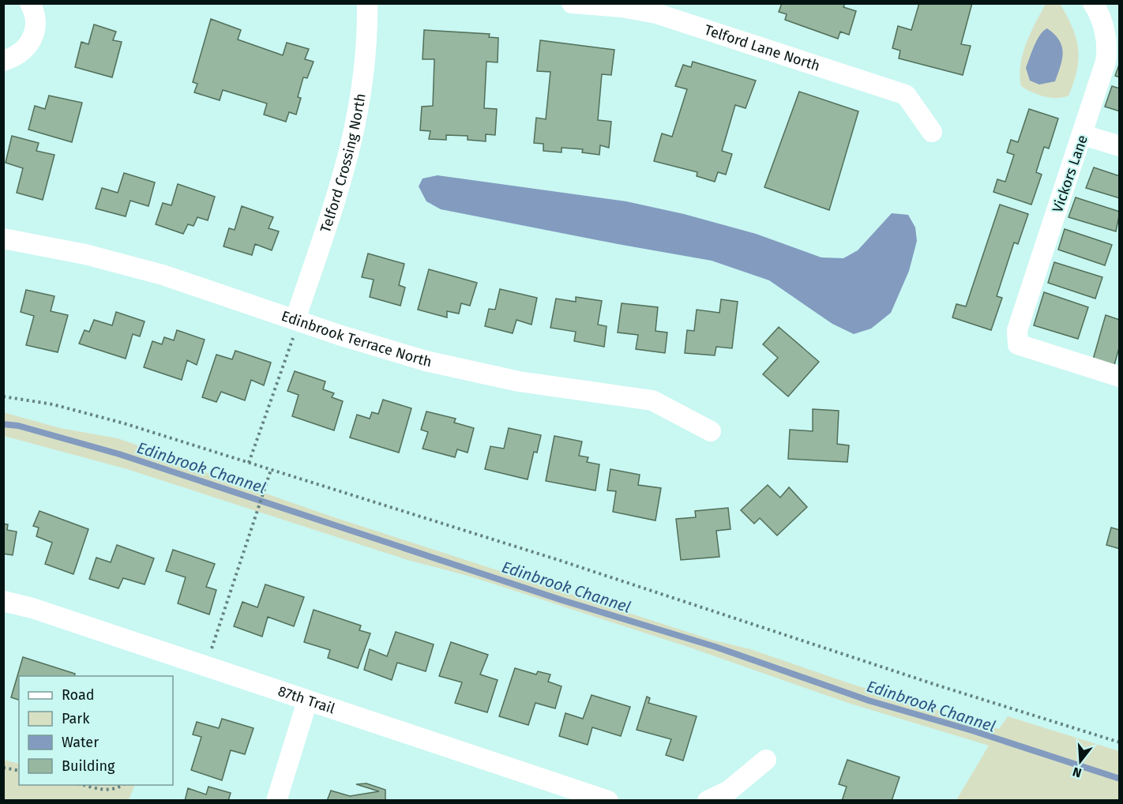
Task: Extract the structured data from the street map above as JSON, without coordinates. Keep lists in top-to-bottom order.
{
  "streets": {
    "street": [
      "Telford Lane North",
      "Telford Crossing North",
      "Vickors Lane",
      "Edinbrook Terrace North",
      "87th Trail"
    ]
  },
  "crossings": [
    ["Telford Crossing North", "Edinbrook Terrace North"]
  ],
  "water": ["Edinbrook Channel"],
  "legend": [
    "Road",
    "Park",
    "Water",
    "Building"
  ],
  "north": "bottom"
}
